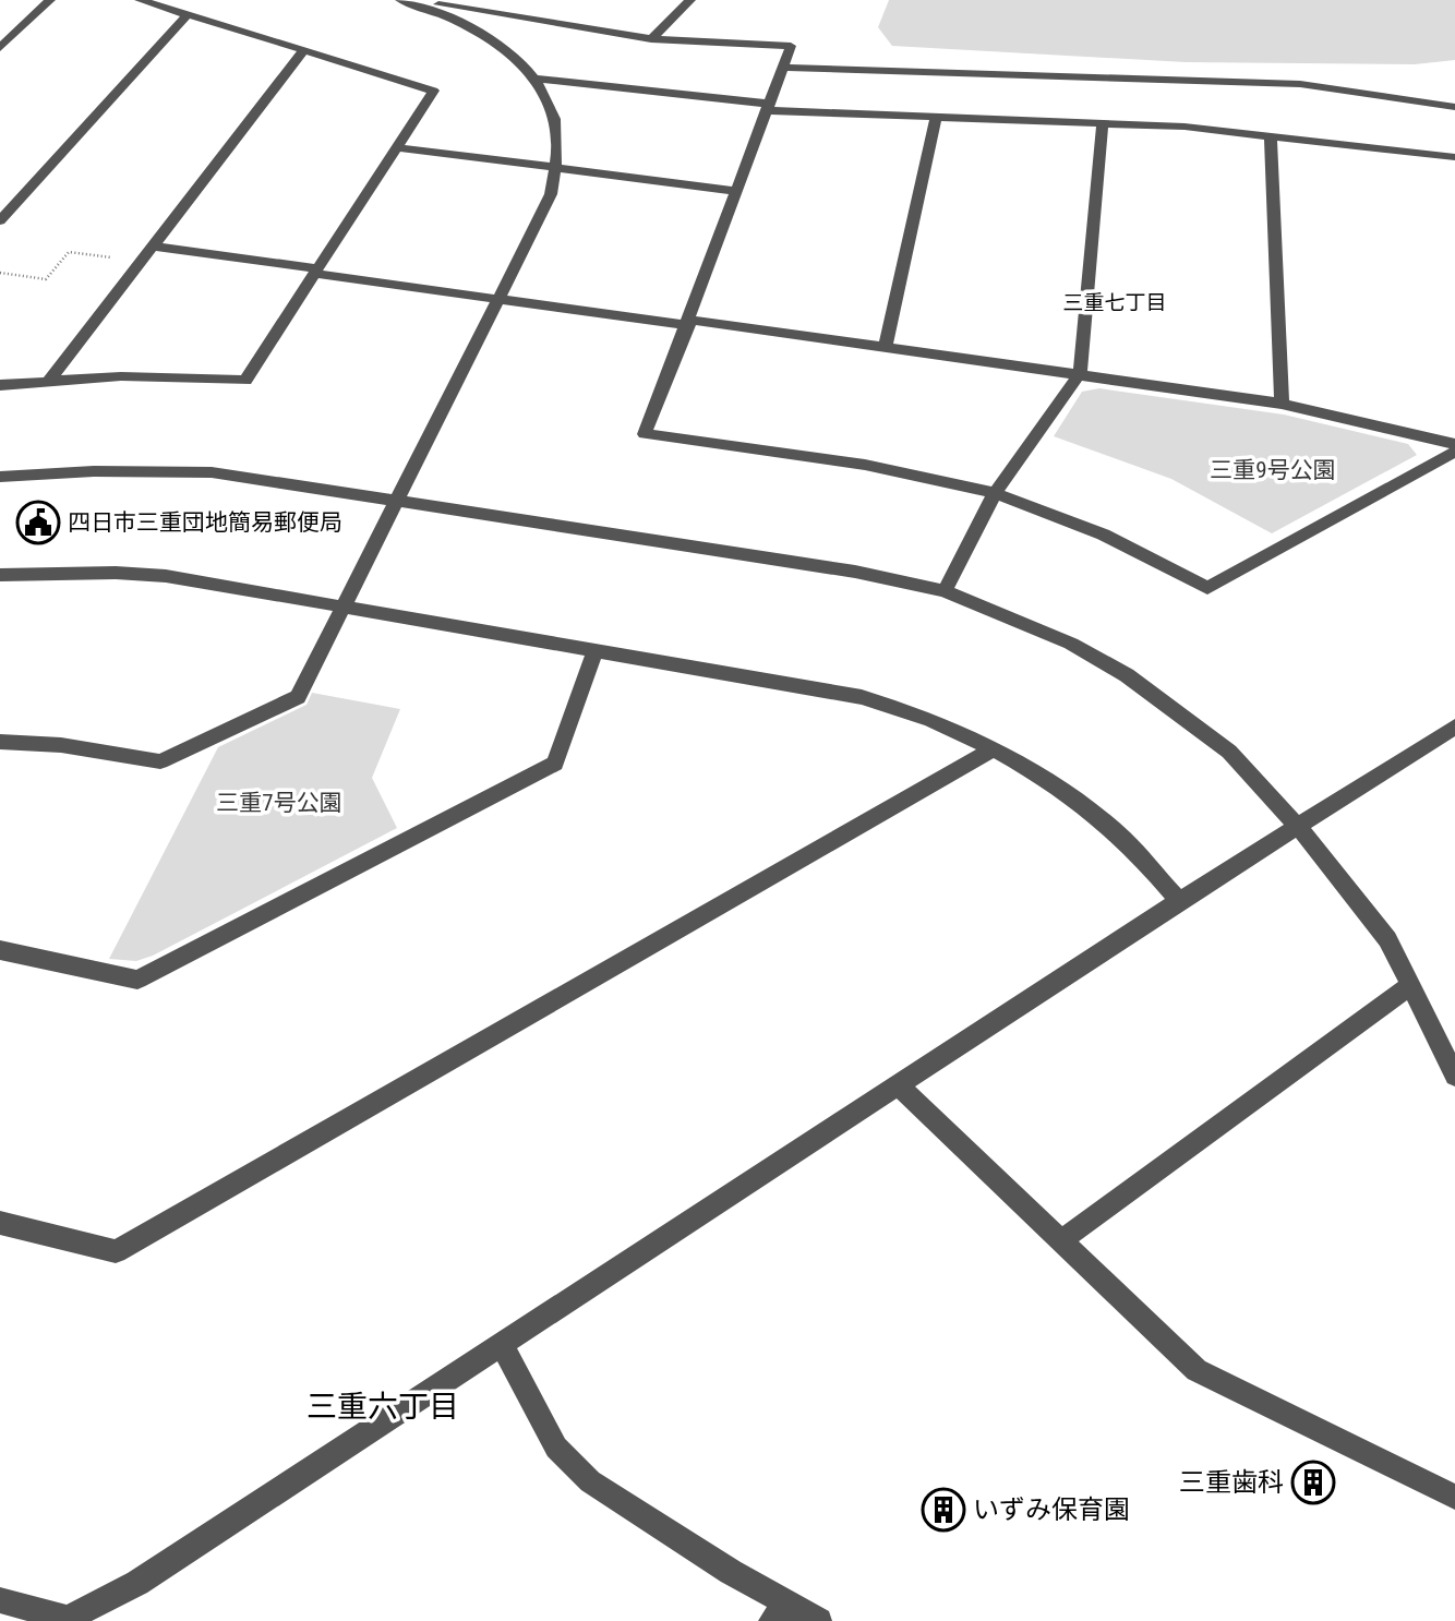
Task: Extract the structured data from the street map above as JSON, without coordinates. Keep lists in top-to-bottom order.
{
  "districts": ["三重七丁目", "三重六丁目"],
  "parks": ["三重9号公園", "三重7号公園"],
  "places": {
    "public building": ["四日市三重団地簡易郵便局"],
    "building": ["三重歯科", "いずみ保育園"]
  }
}
